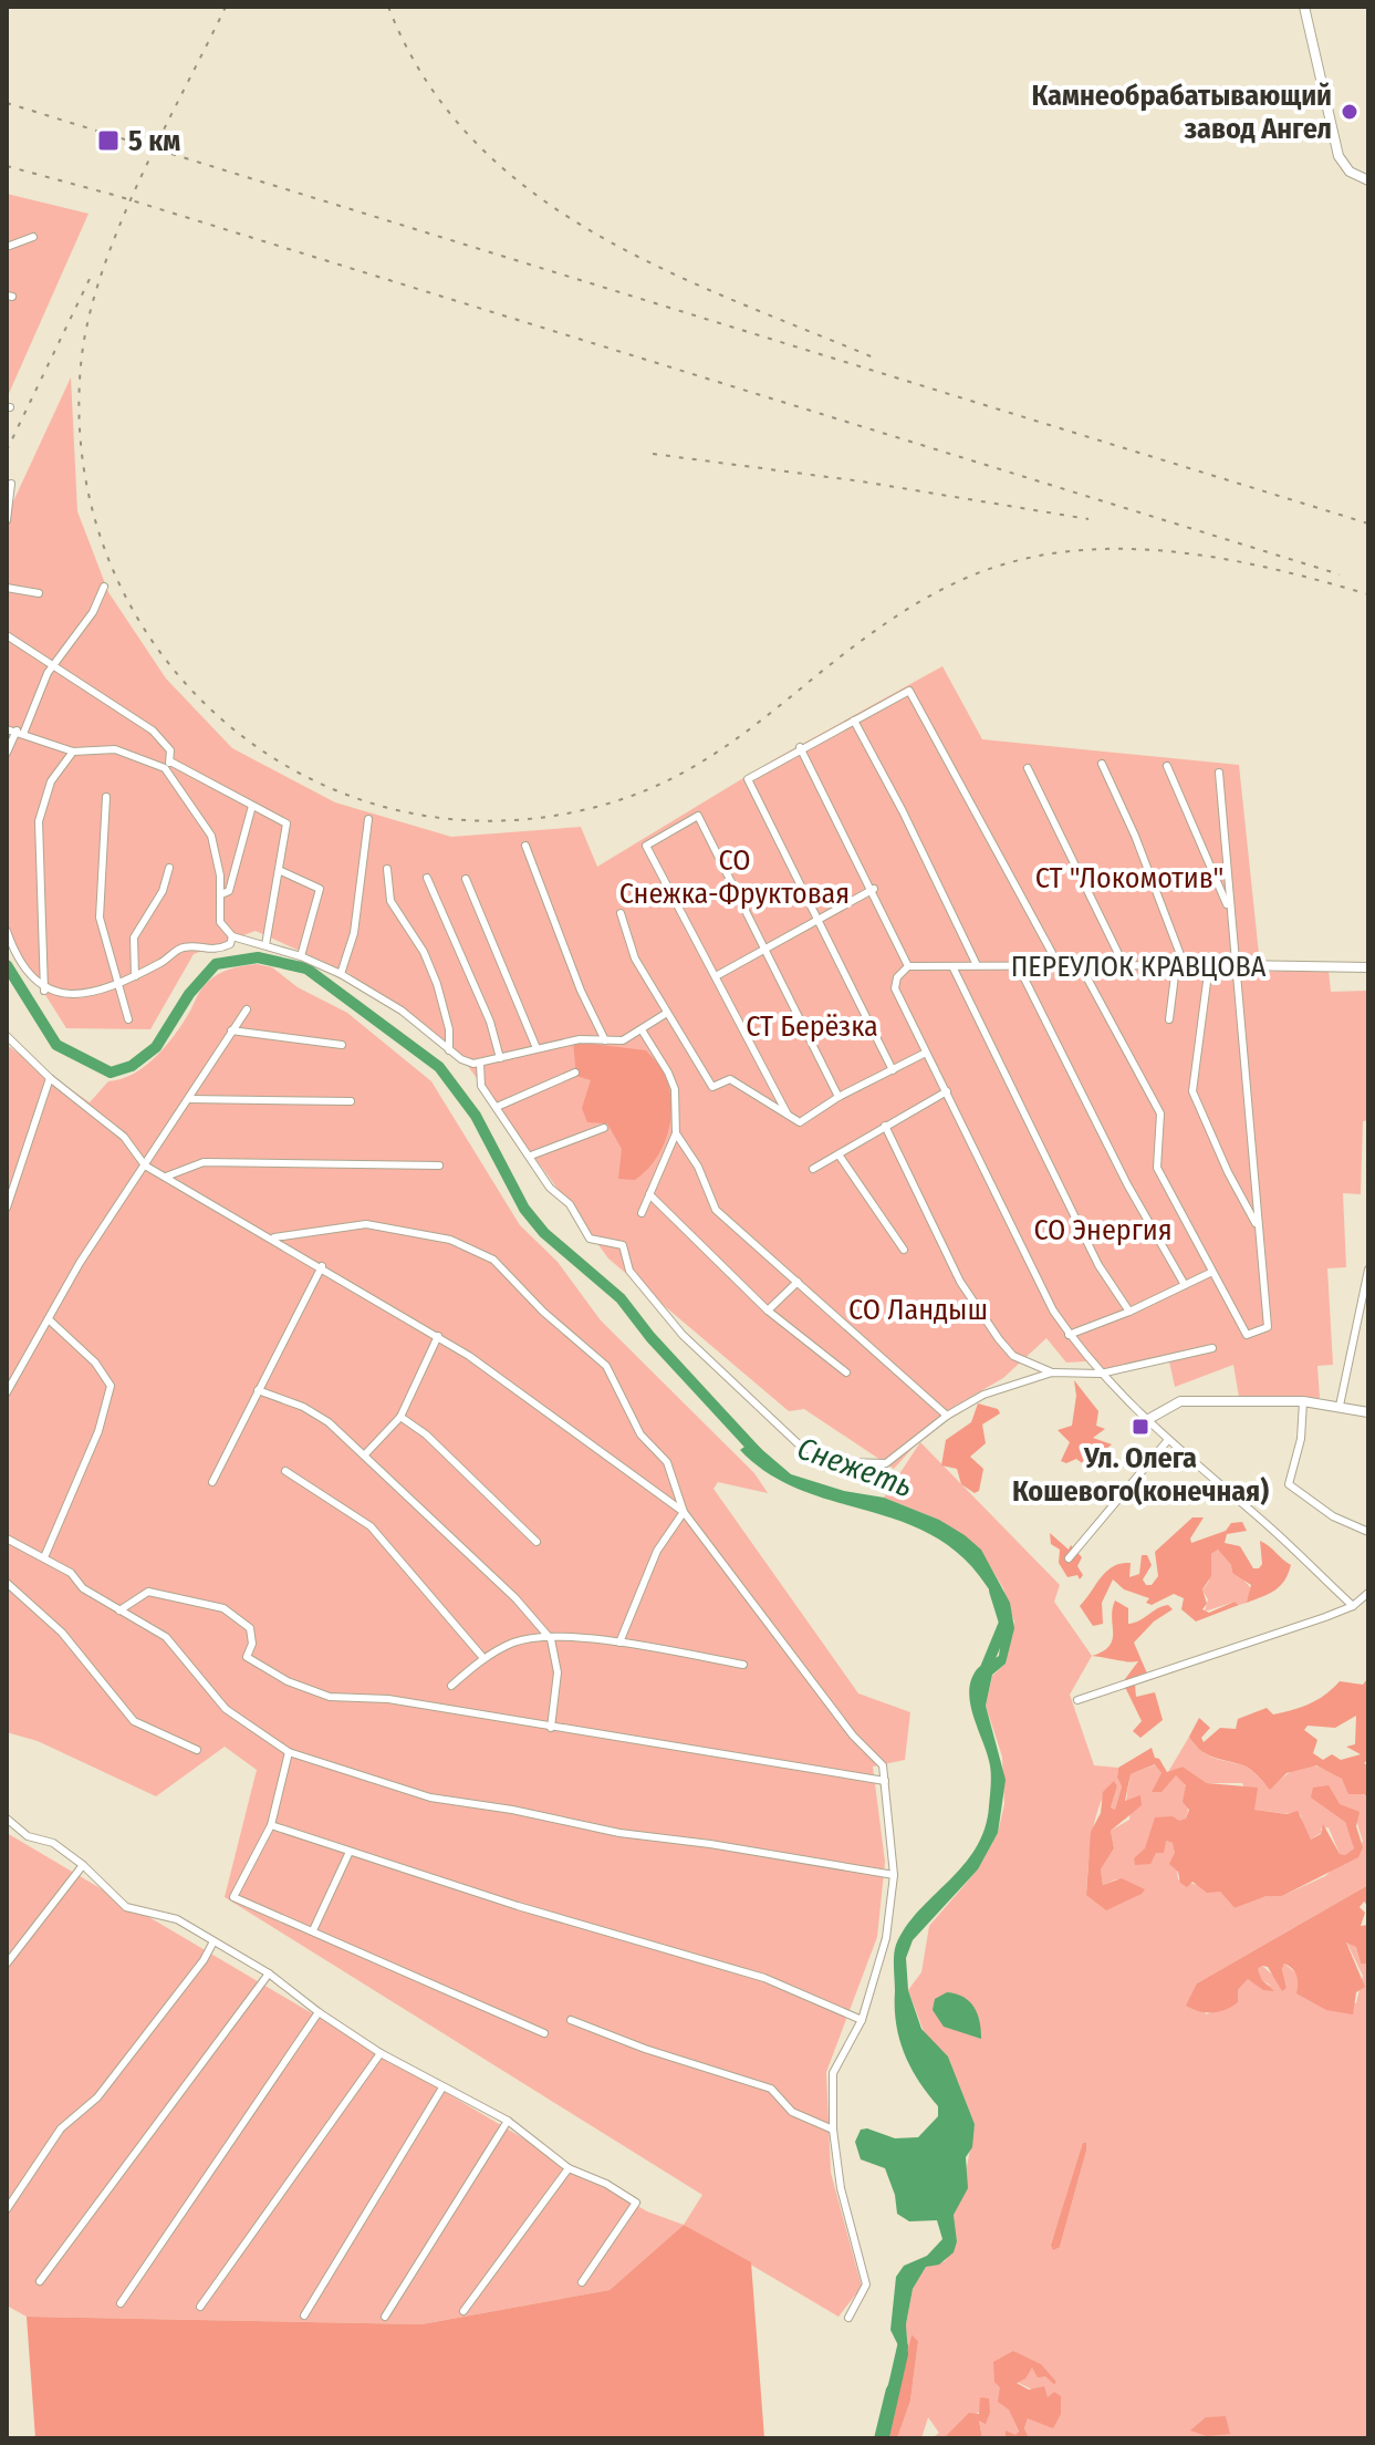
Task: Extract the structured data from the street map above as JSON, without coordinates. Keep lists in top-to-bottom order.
{
  "streets": {
    "street": ["ПЕРЕУЛОК КРАВЦОВА"]
  },
  "water": ["Снежеть"],
  "parks": [
    "СО Снежка-Фруктовая",
    "СТ \"Локомотив\"",
    "СТ Берёзка",
    "СО Энергия",
    "СО Ландыш"
  ],
  "places": {
    "other": ["Камнеобрабатывающий завод Ангел"],
    "transit": ["5 км", "Ул. Олега Кошевого(конечная)"]
  }
}
